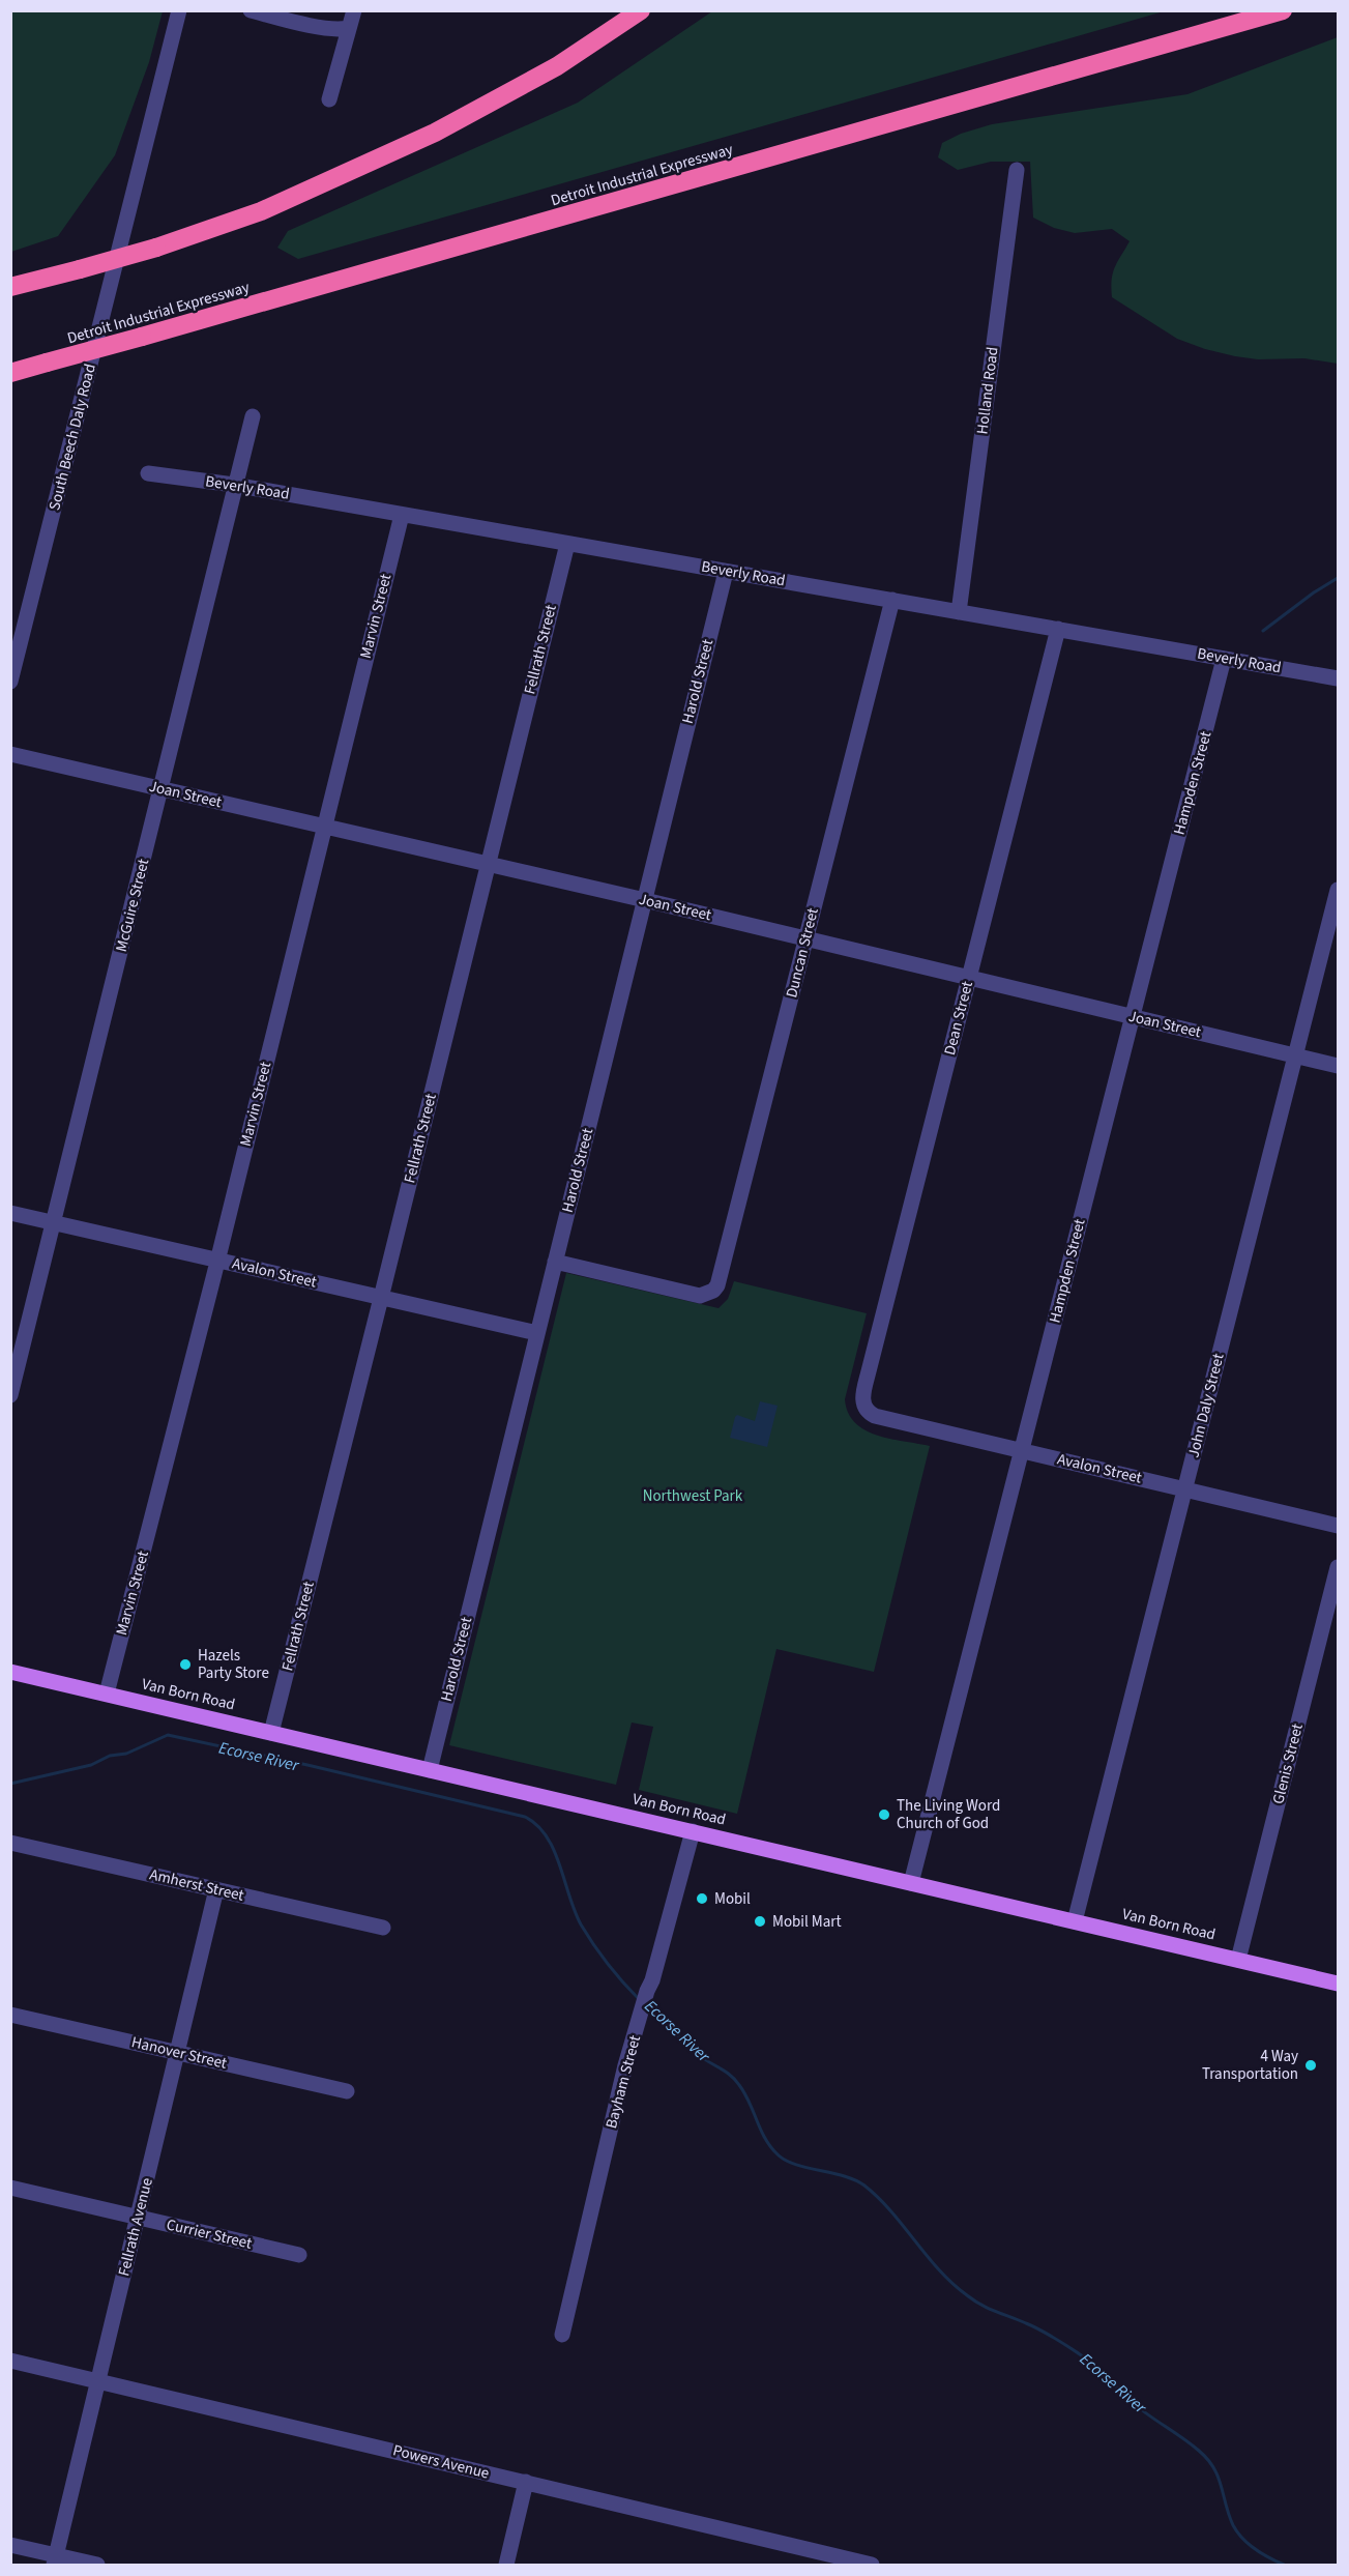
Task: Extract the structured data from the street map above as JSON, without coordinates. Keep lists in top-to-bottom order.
{
  "streets": {
    "highway": ["Detroit Industrial Expressway"],
    "main road": ["Van Born Road"],
    "street": [
      "Holland Road",
      "South Beech Daly Road",
      "Beverly Road",
      "Marvin Street",
      "Fellrath Street",
      "Harold Street",
      "Hampden Street",
      "Joan Street",
      "McGuire Street",
      "Duncan Street",
      "Dean Street",
      "Avalon Street",
      "John Daly Street",
      "Glenis Street",
      "Amherst Street",
      "Hanover Street",
      "Bayham Street",
      "Fellrath Avenue",
      "Currier Street",
      "Powers Avenue"
    ]
  },
  "crossings": [
    ["Holland Road", "Beverly Road"],
    ["Beverly Road", "Marvin Street"],
    ["Beverly Road", "Fellrath Street"],
    ["Beverly Road", "Harold Street"],
    ["Beverly Road", "Hampden Street"],
    ["Beverly Road", "McGuire Street"],
    ["Beverly Road", "Duncan Street"],
    ["Beverly Road", "Dean Street"],
    ["Marvin Street", "Joan Street"],
    ["Marvin Street", "Avalon Street"],
    ["Marvin Street", "Van Born Road"],
    ["Fellrath Street", "Joan Street"],
    ["Fellrath Street", "Avalon Street"],
    ["Fellrath Street", "Van Born Road"],
    ["Harold Street", "Joan Street"],
    ["Harold Street", "Duncan Street"],
    ["Harold Street", "Avalon Street"],
    ["Harold Street", "Van Born Road"],
    ["Hampden Street", "Joan Street"],
    ["Hampden Street", "Avalon Street"],
    ["Hampden Street", "Van Born Road"],
    ["Joan Street", "McGuire Street"],
    ["Joan Street", "Duncan Street"],
    ["Joan Street", "Dean Street"],
    ["Joan Street", "John Daly Street"],
    ["McGuire Street", "Avalon Street"],
    ["Dean Street", "Avalon Street"],
    ["Avalon Street", "John Daly Street"],
    ["John Daly Street", "Van Born Road"],
    ["Van Born Road", "Glenis Street"],
    ["Van Born Road", "Bayham Street"],
    ["Amherst Street", "Fellrath Avenue"],
    ["Hanover Street", "Fellrath Avenue"],
    ["Fellrath Avenue", "Currier Street"],
    ["Fellrath Avenue", "Powers Avenue"]
  ],
  "water": ["Ecorse River"],
  "parks": ["Northwest Park"],
  "places": [
    "Hazels Party Store",
    "The Living Word Church of God",
    "Mobil",
    "Mobil Mart",
    "4 Way Transportation"
  ]
}
